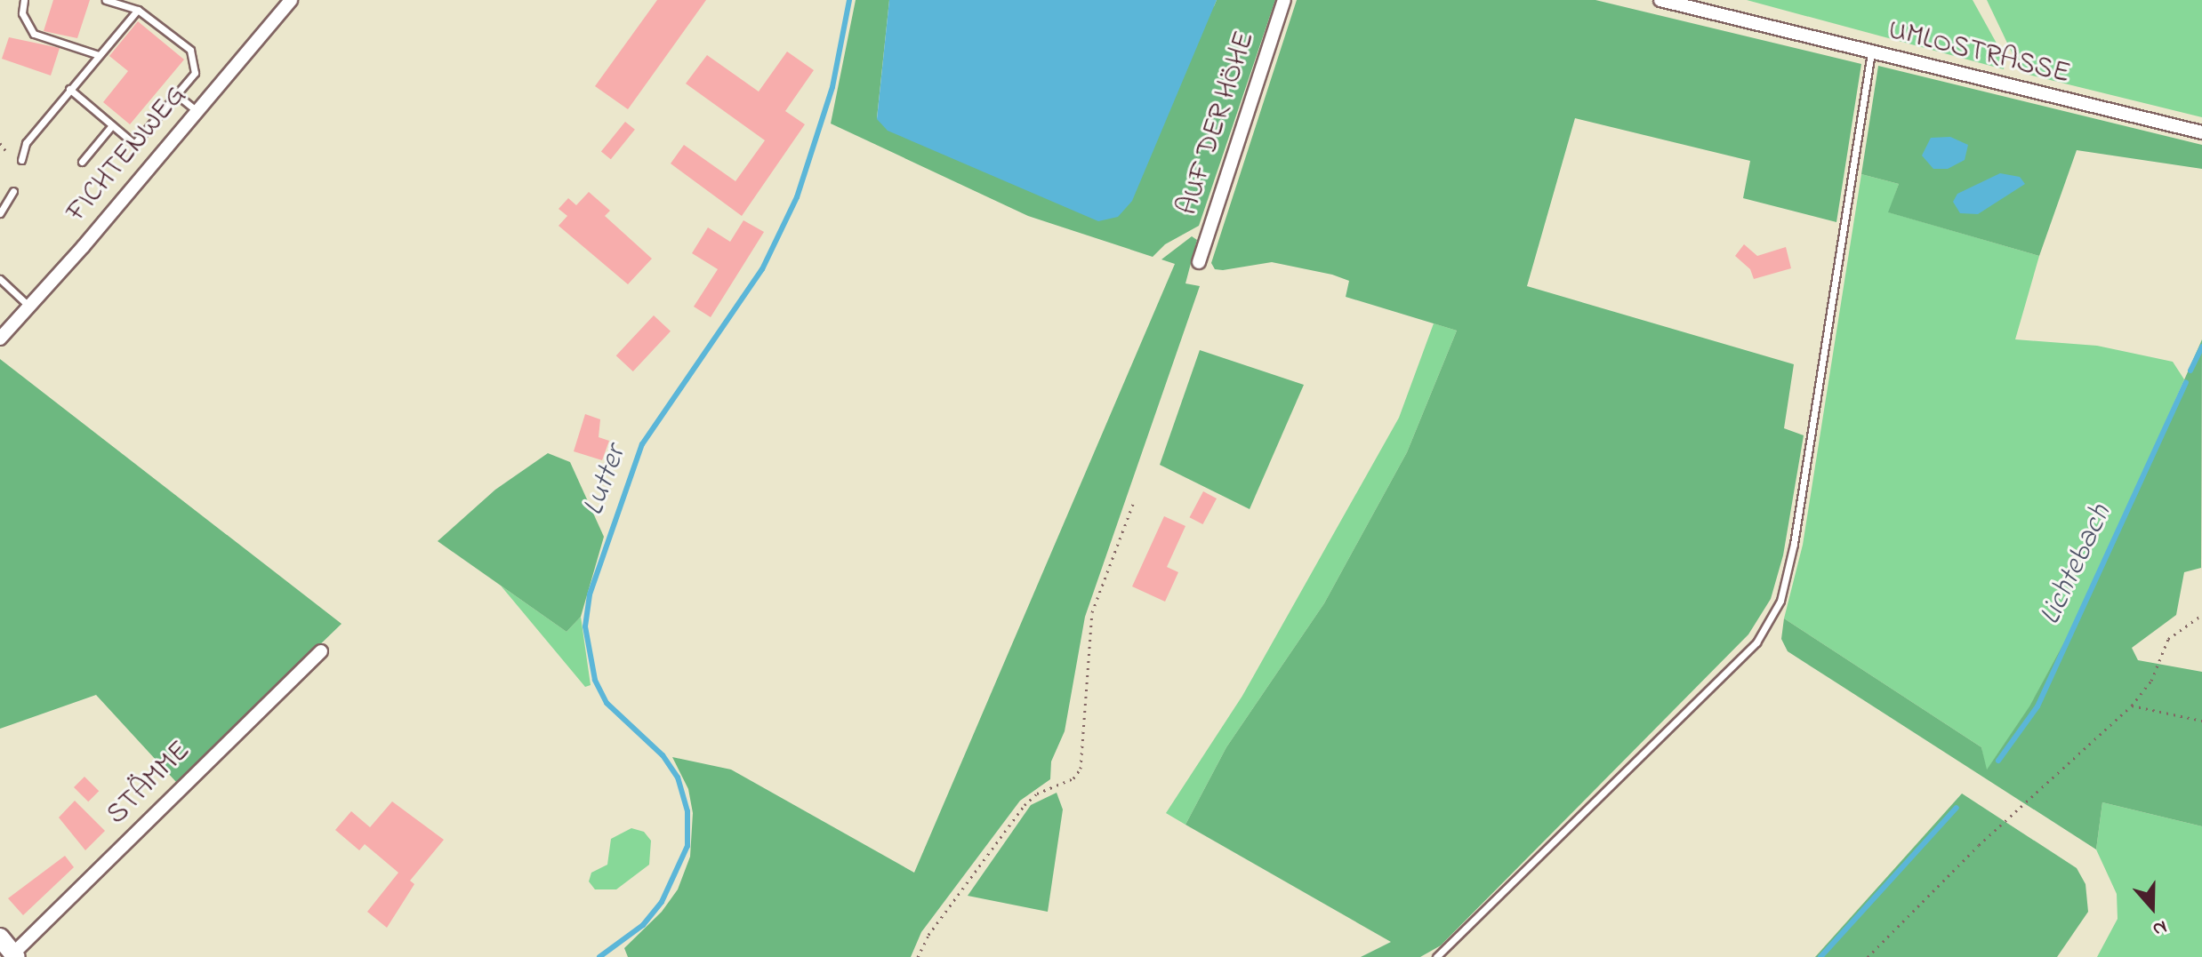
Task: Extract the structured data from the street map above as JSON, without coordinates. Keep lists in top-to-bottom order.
{
  "streets": {
    "street": [
      "UMLOSTRASSE",
      "AUF DER HÖHE",
      "FICHTENWEG",
      "STÄMME"
    ]
  },
  "water": ["Lutter", "Lichtebach"],
  "north": "bottom"
}
